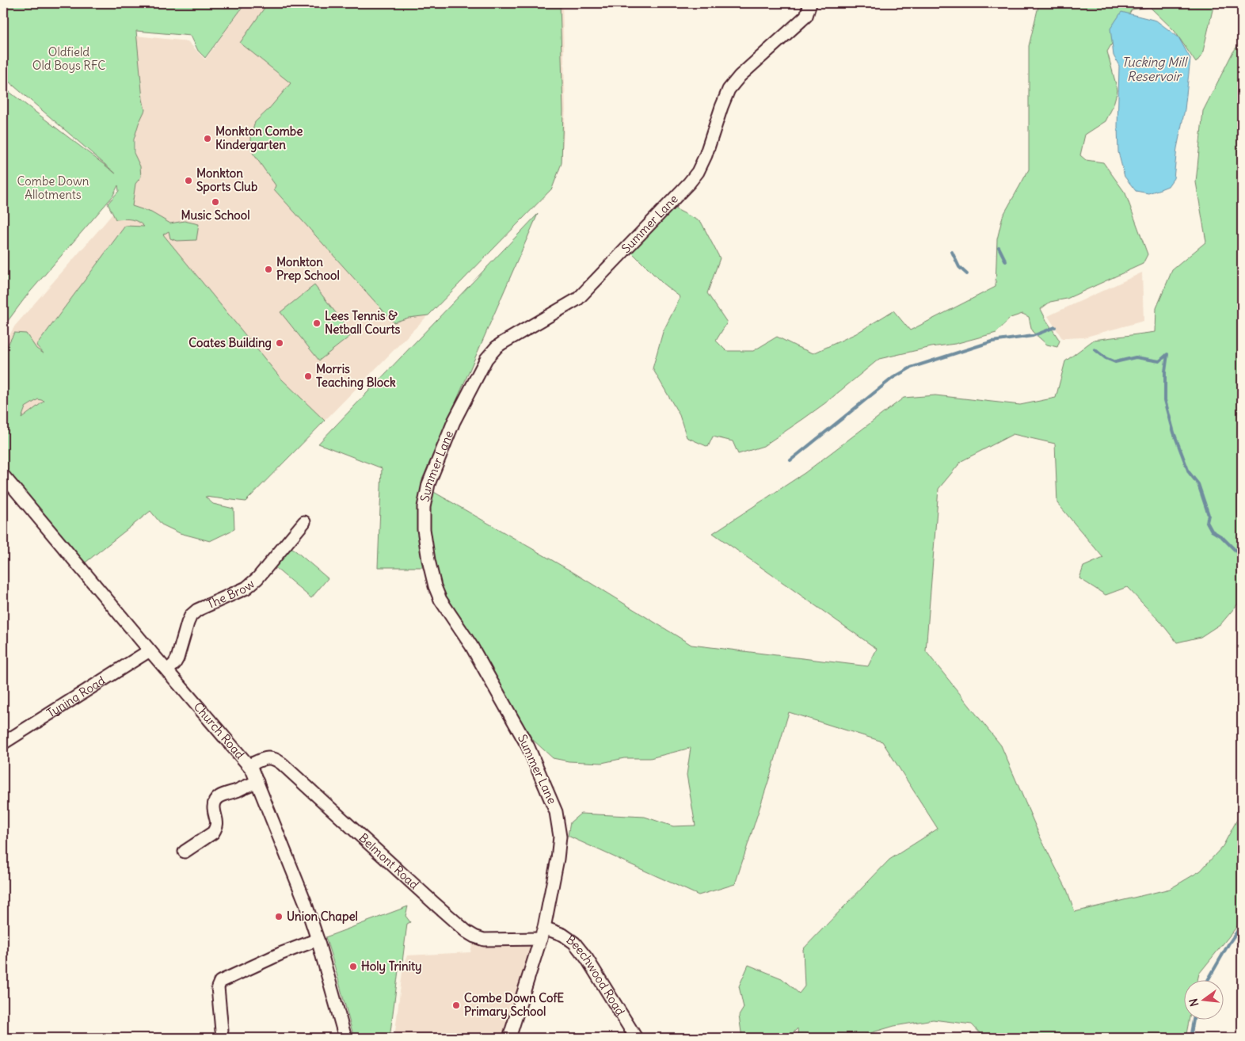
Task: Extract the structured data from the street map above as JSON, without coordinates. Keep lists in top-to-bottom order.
{
  "streets": {
    "street": [
      "Summer Lane",
      "The Brow",
      "Tyning Road",
      "Church Road",
      "Belmont Road",
      "Beechwood Road"
    ]
  },
  "crossings": [
    ["Summer Lane", "Belmont Road"],
    ["Summer Lane", "Beechwood Road"],
    ["The Brow", "Church Road"],
    ["Tyning Road", "Church Road"],
    ["Church Road", "Belmont Road"],
    ["Belmont Road", "Beechwood Road"]
  ],
  "water": ["Tucking Mill Reservoir"],
  "parks": ["Oldfield Old Boys RFC", "Combe Down Allotments"],
  "places": [
    "Monkton Combe Kindergarten",
    "Monkton Sports Club",
    "Music School",
    "Monkton Prep School",
    "Lees Tennis & Netball Courts",
    "Coates Building",
    "Morris Teaching Block",
    "Union Chapel",
    "Holy Trinity",
    "Combe Down CofE Primary School"
  ],
  "north": "left"
}
